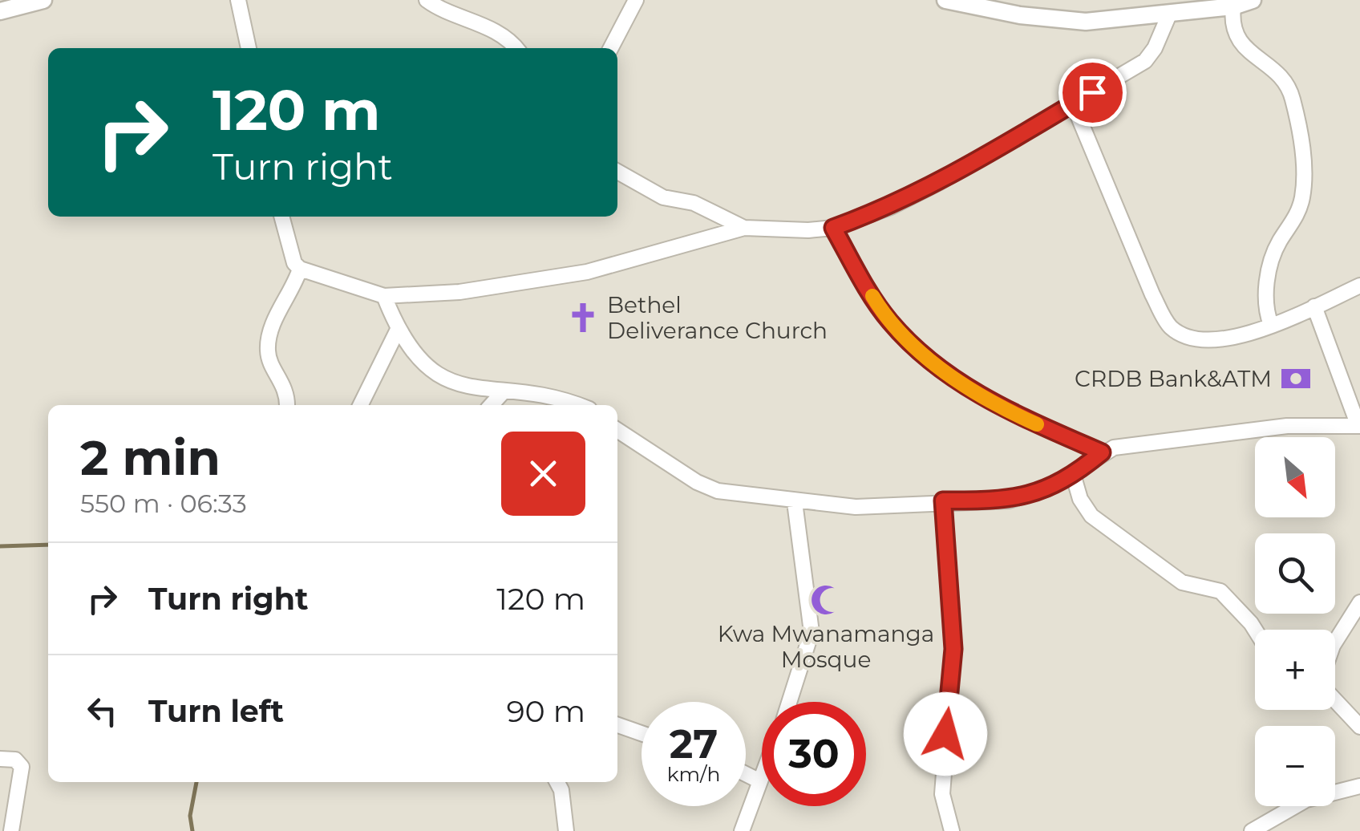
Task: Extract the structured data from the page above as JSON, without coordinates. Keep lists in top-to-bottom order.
{
  "places": {
    "church": ["Bethel Deliverance Church"],
    "bank": ["CRDB Bank&ATM"],
    "mosque": ["Kwa Mwanamanga Mosque"]
  },
  "north": "bottom right",
  "page": {
    "turn": ["120 m", "Turn right"],
    "heading": ["2 min", "550 m · 06:33"],
    "map_buttons": ["+", "−"],
    "list": [
      {
        "name": "Turn right",
        "value": "120 m"
      },
      {
        "name": "Turn left",
        "value": "90 m"
      }
    ],
    "speed": "27 km/h",
    "limit": "30"
  }
}
